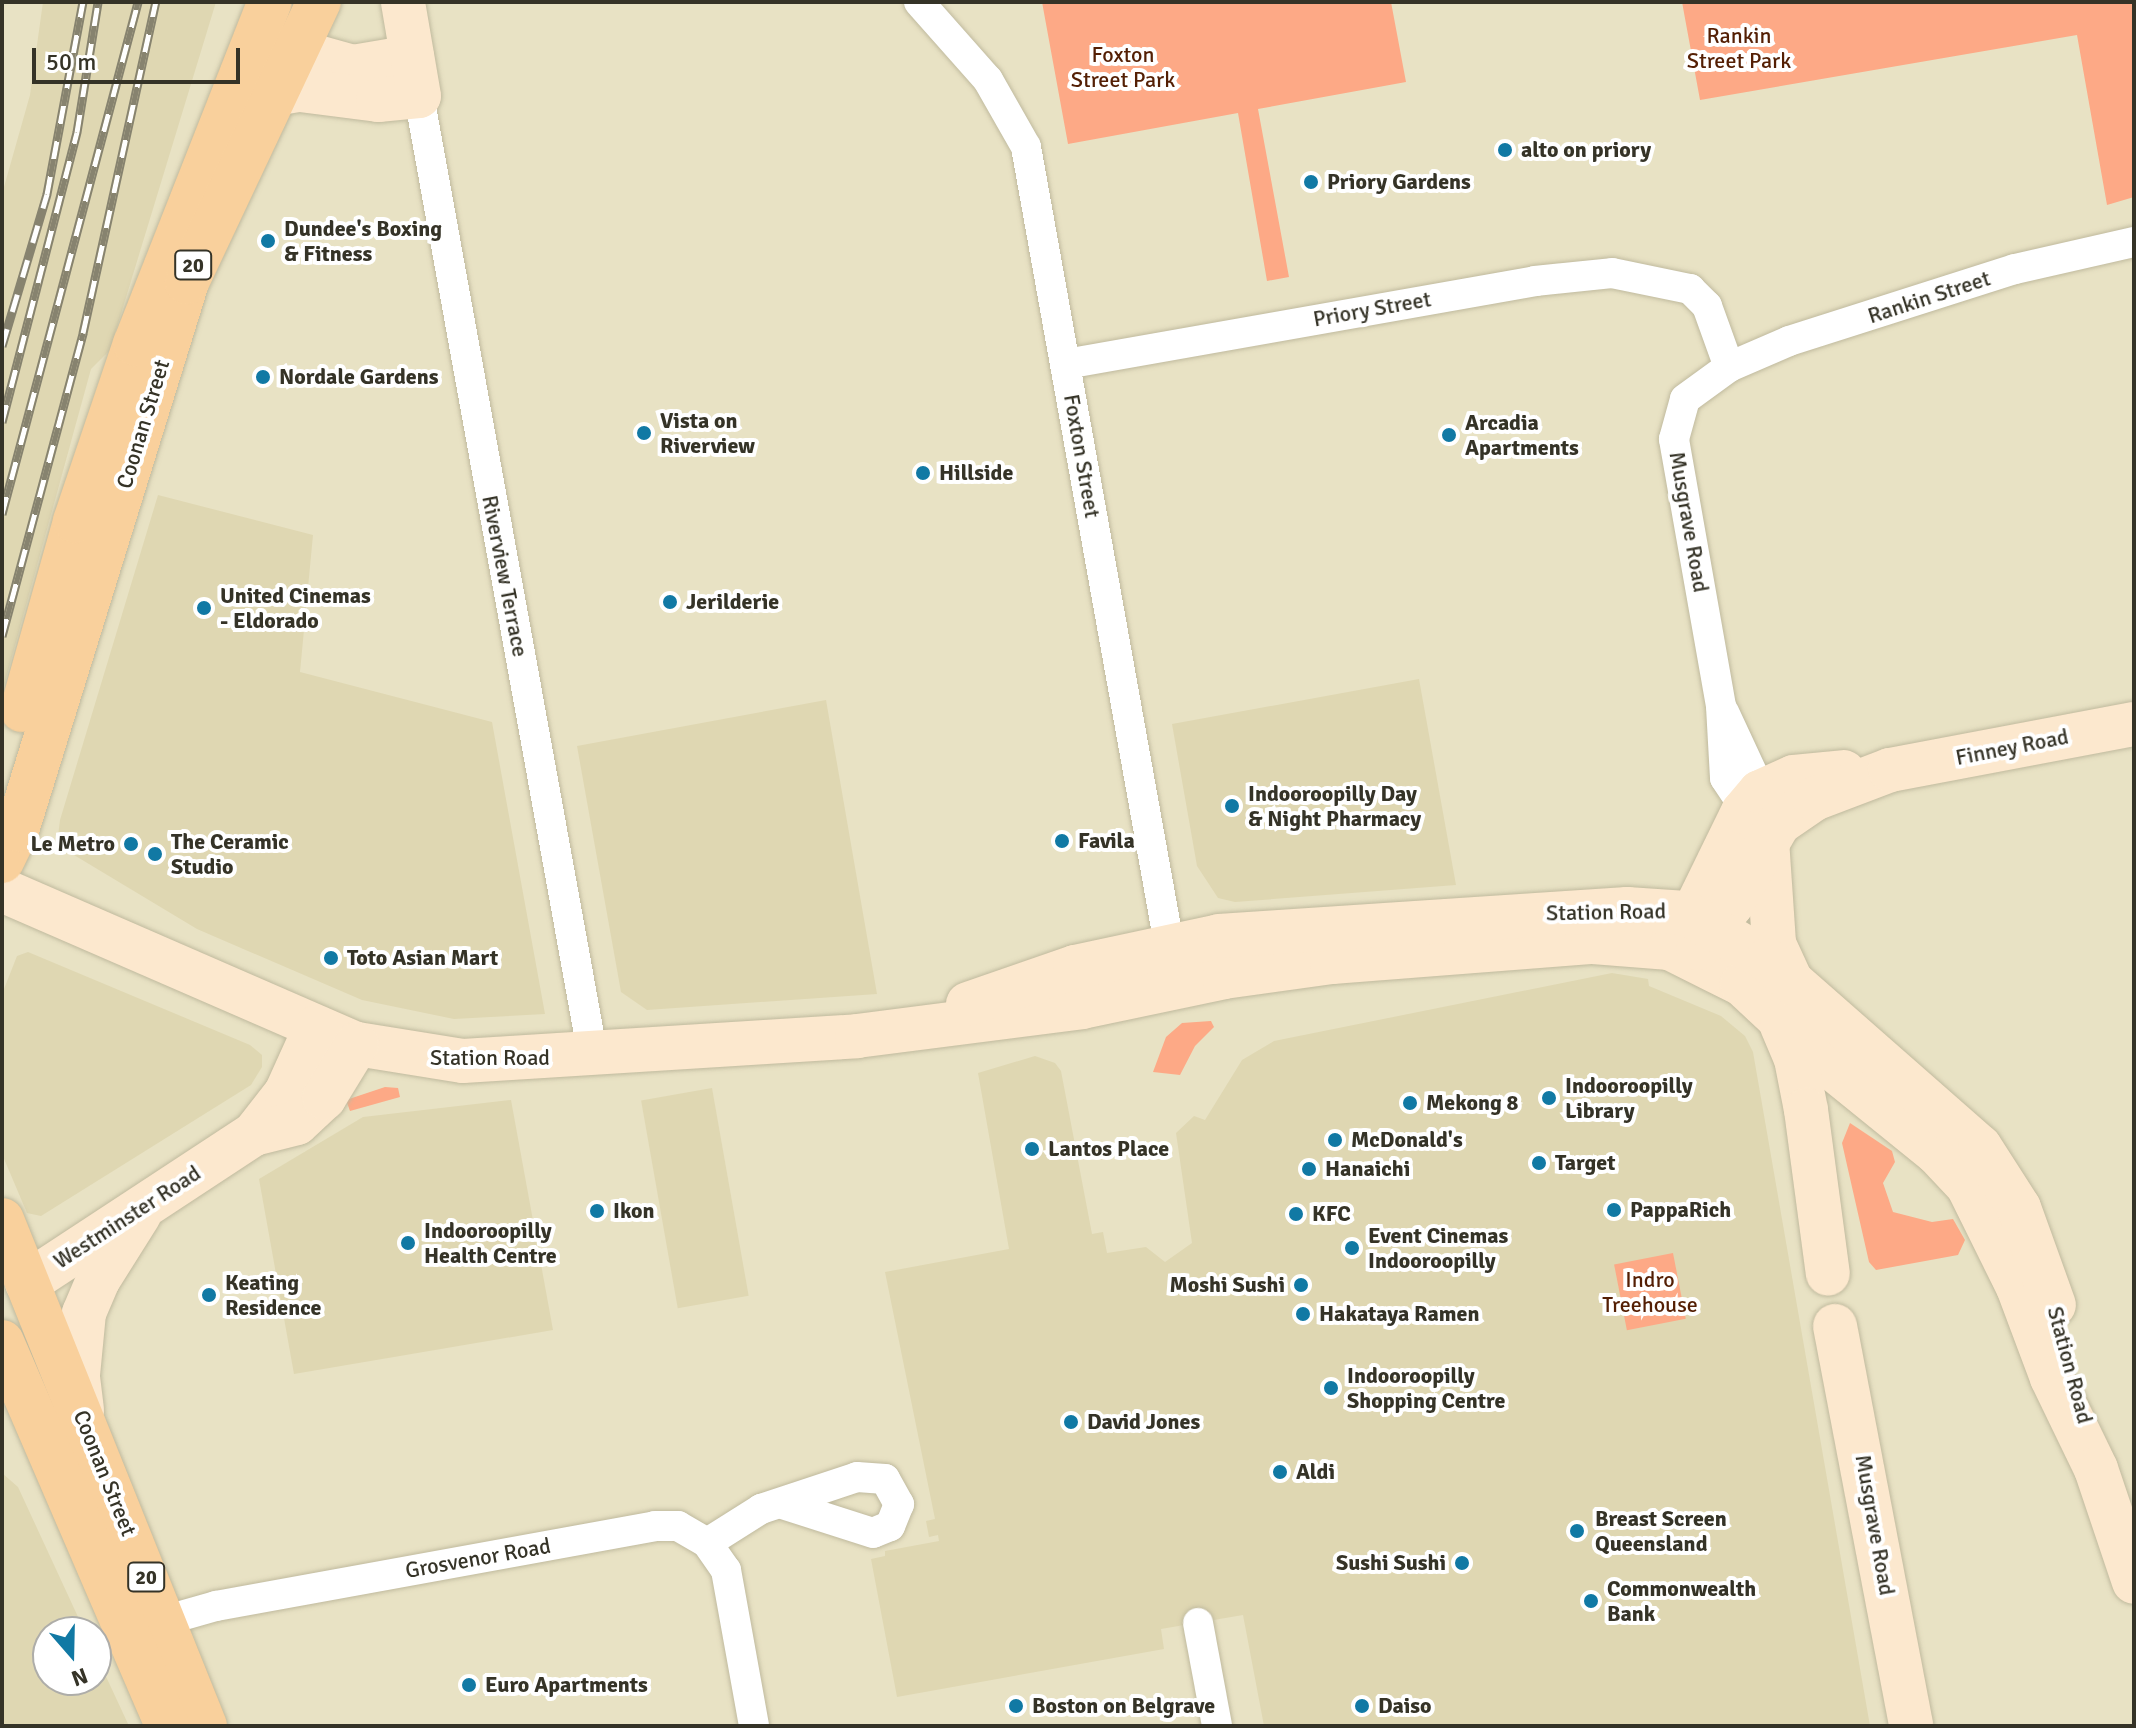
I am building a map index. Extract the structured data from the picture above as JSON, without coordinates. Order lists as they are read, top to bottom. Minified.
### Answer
{"streets":{"main road":["20","Coonan Street"],"street":["Rankin Street","Priory Street","Foxton Street","Musgrave Road","Riverview Terrace","Finney Road","Station Road","Westminster Road","Grosvenor Road"]},"crossings":[["Rankin Street","Priory Street"],["Rankin Street","Musgrave Road"],["Priory Street","Foxton Street"],["Priory Street","Musgrave Road"],["Coonan Street","Westminster Road"],["Coonan Street","Grosvenor Road"],["Foxton Street","Station Road"],["Musgrave Road","Finney Road"],["Riverview Terrace","Station Road"],["Station Road","Westminster Road"]],"parks":["Rankin Street Park","Foxton Street Park","Indro Treehouse"],"places":["alto on priory","Priory Gardens","Dundee's Boxing & Fitness","Nordale Gardens","Vista on Riverview","Arcadia Apartments","Hillside","Jerilderie","United Cinemas - Eldorado","Indooroopilly Day & Night Pharmacy","Favila","Le Metro","The Ceramic Studio","Toto Asian Mart","Indooroopilly Library","Mekong 8","McDonald's","Lantos Place","Target","Hanaichi","PappaRich","Ikon","KFC","Indooroopilly Health Centre","Event Cinemas Indooroopilly","Moshi Sushi","Keating Residence","Hakataya Ramen","Indooroopilly Shopping Centre","David Jones","Aldi","Breast Screen Queensland","Sushi Sushi","Commonwealth Bank","Euro Apartments","Boston on Belgrave","Daiso"],"scale_bar":"50 m","north":"bottom"}
